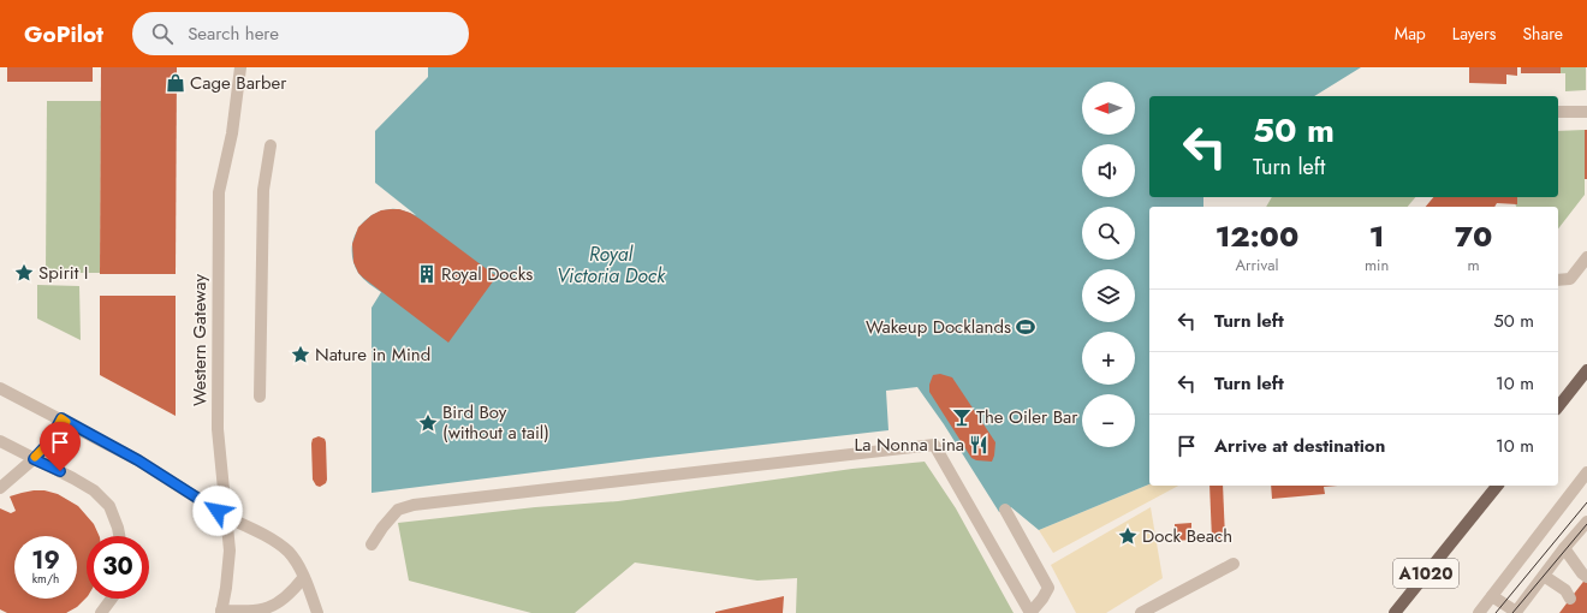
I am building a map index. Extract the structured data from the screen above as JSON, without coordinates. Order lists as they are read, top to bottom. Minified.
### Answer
{"streets":{"main road":["A1020"],"street":["Western Gateway"]},"water":["Royal Victoria Dock"],"places":{"shop":["Cage Barber"],"place":["Spirit I","Nature in Mind","Bird Boy (without a tail)","Dock Beach"],"building":["Royal Docks"],"sports":["Wakeup Docklands"],"bar":["The Oiler Bar"],"restaurant":["La Nonna Lina"]},"north":"left","page":{"header":"GoPilot","search":"Search here","nav":["Map","Layers","Share"],"map_buttons":["+","−"],"turn":["50 m","Turn left"],"eta":["12:00","Arrival","1","min","70","m"],"list":[{"name":"Turn left","value":"50 m"},{"name":"Turn left","value":"10 m"},{"name":"Arrive at destination","value":"10 m"}],"speed":"19 km/h","limit":"30"}}
